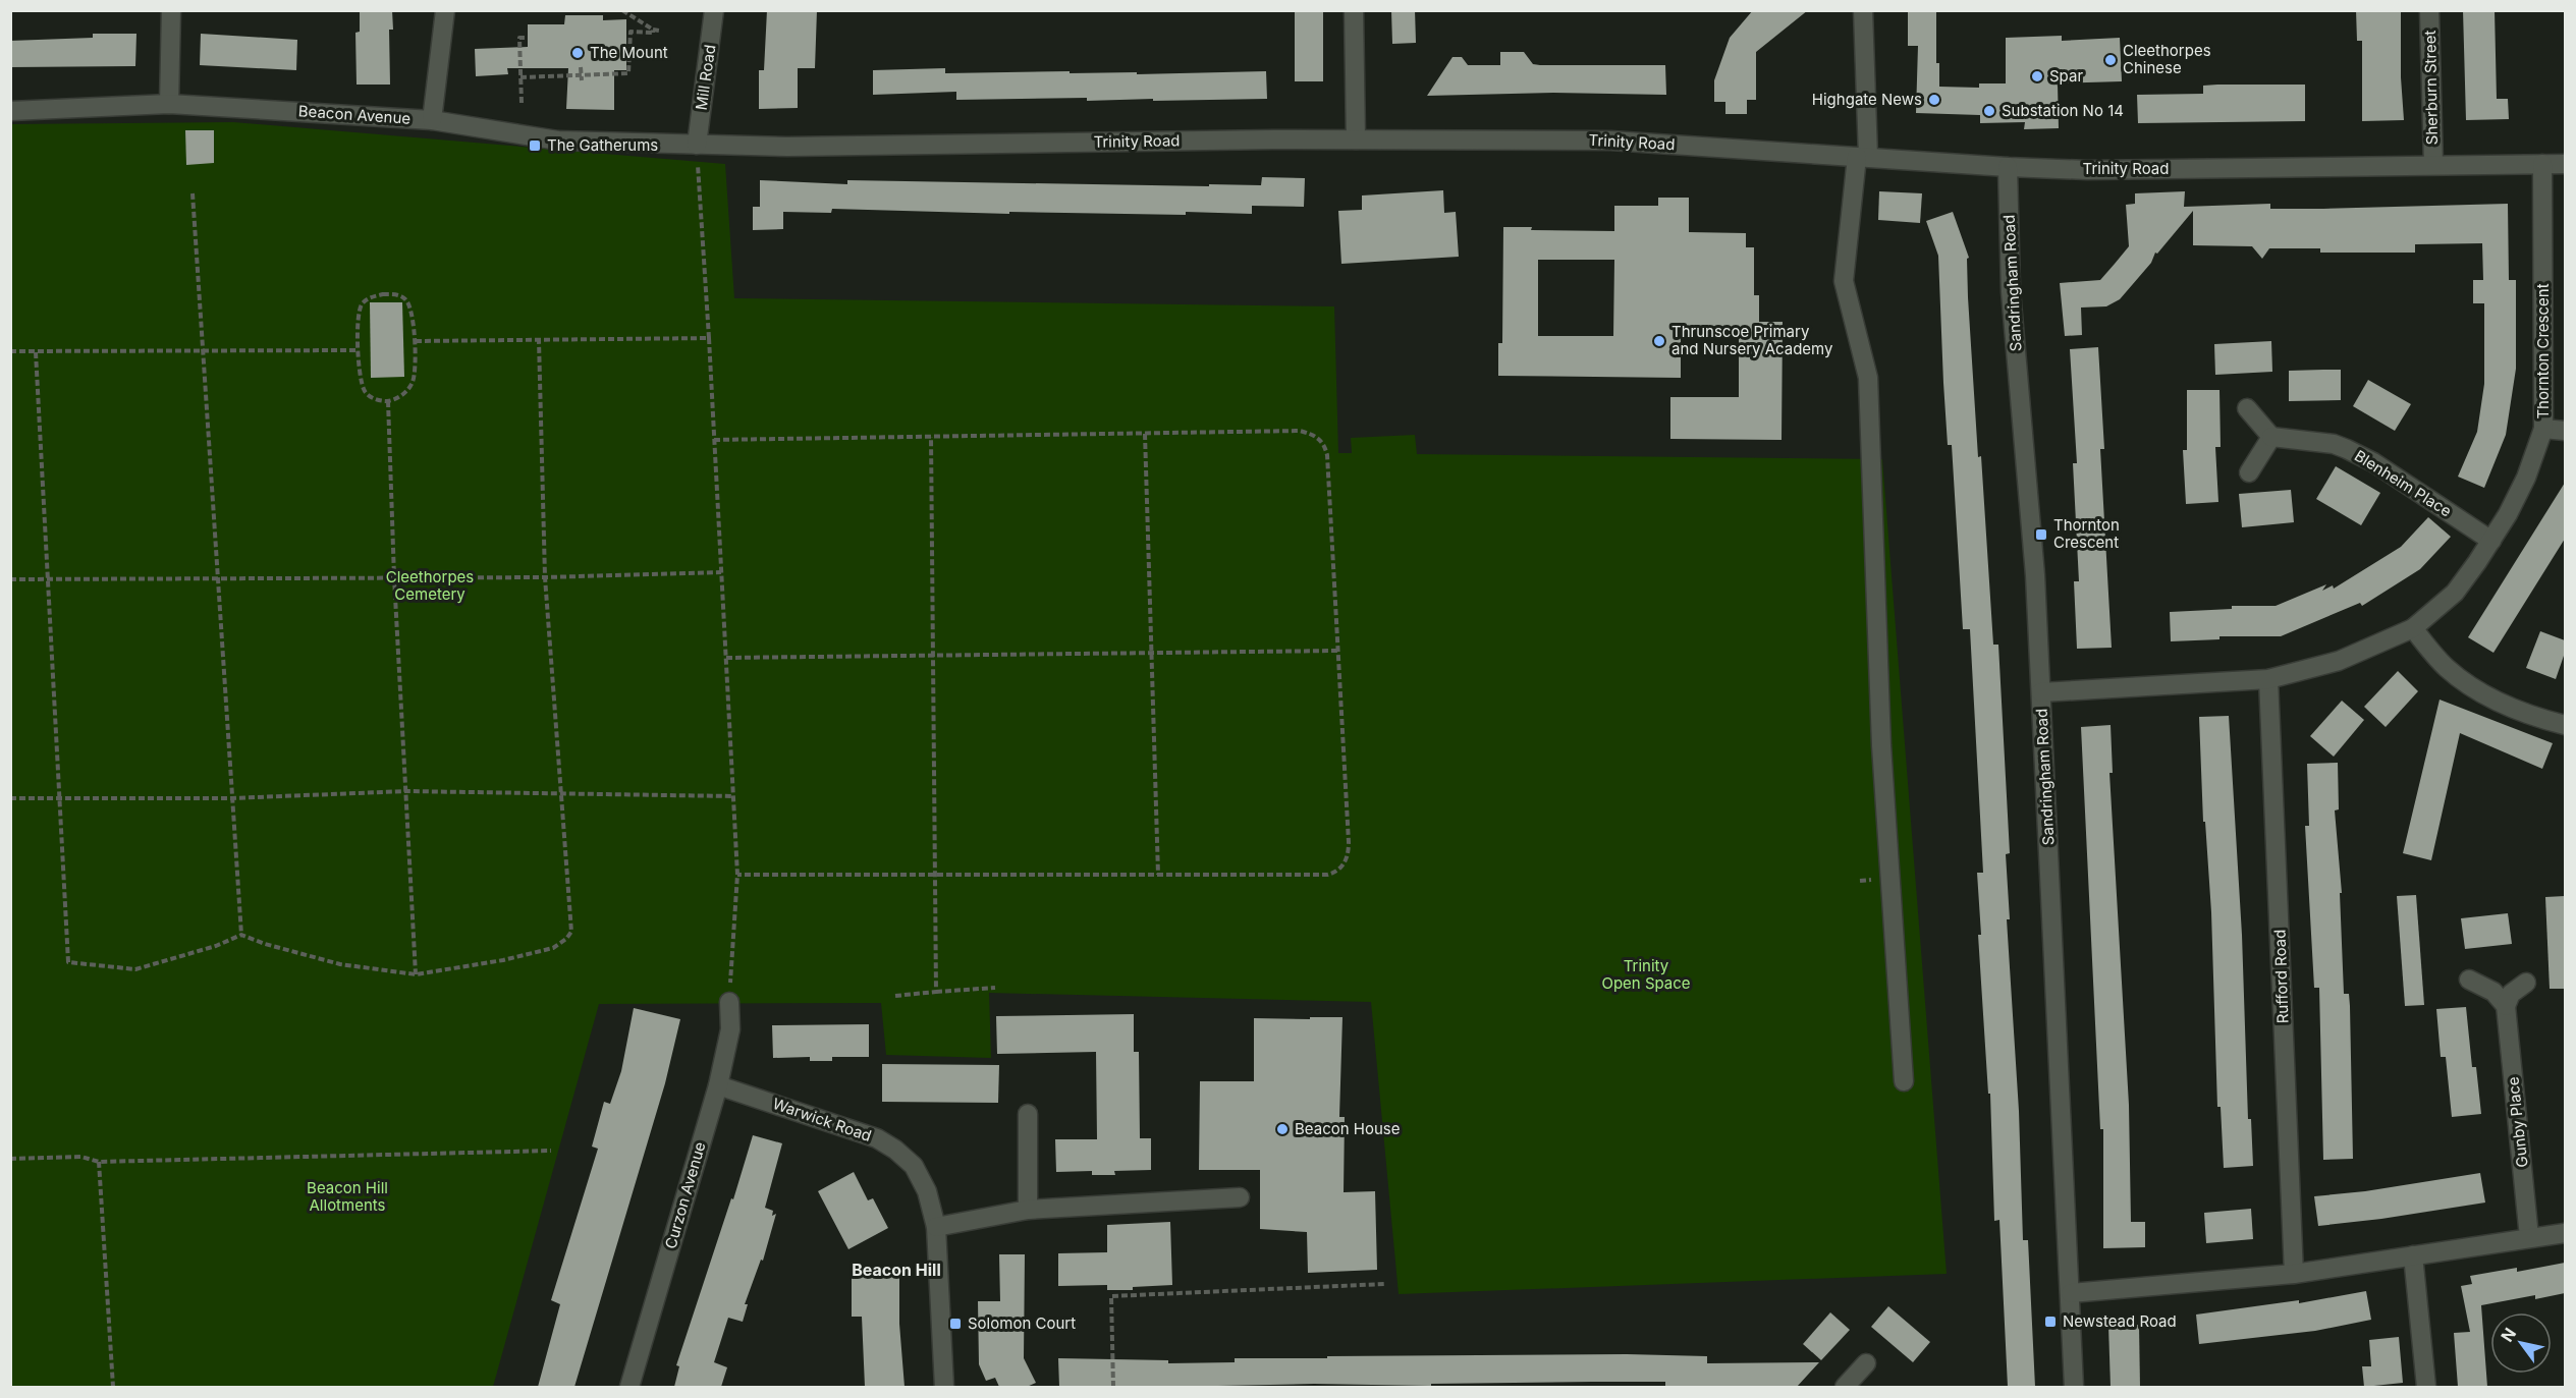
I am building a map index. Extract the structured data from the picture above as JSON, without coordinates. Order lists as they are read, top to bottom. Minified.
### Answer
{"streets":{"street":["Mill Road","Sherburn Street","Beacon Avenue","Trinity Road","Sandringham Road","Thornton Crescent","Blenheim Place","Rufford Road","Warwick Road","Gunby Place","Curzon Avenue"]},"crossings":[["Mill Road","Beacon Avenue"],["Mill Road","Trinity Road"],["Sherburn Street","Trinity Road"],["Beacon Avenue","Trinity Road"],["Trinity Road","Sandringham Road"],["Trinity Road","Thornton Crescent"],["Sandringham Road","Thornton Crescent"],["Thornton Crescent","Blenheim Place"],["Thornton Crescent","Rufford Road"],["Warwick Road","Curzon Avenue"]],"districts":["Beacon Hill"],"parks":["Cleethorpes Cemetery","Trinity Open Space","Beacon Hill Allotments"],"places":{"other":["The Mount","Cleethorpes Chinese","Spar","Highgate News","Substation No 14","Thrunscoe Primary and Nursery Academy","Beacon House"],"transit":["The Gatherums","Thornton Crescent","Newstead Road","Solomon Court"]},"north":"top left"}
